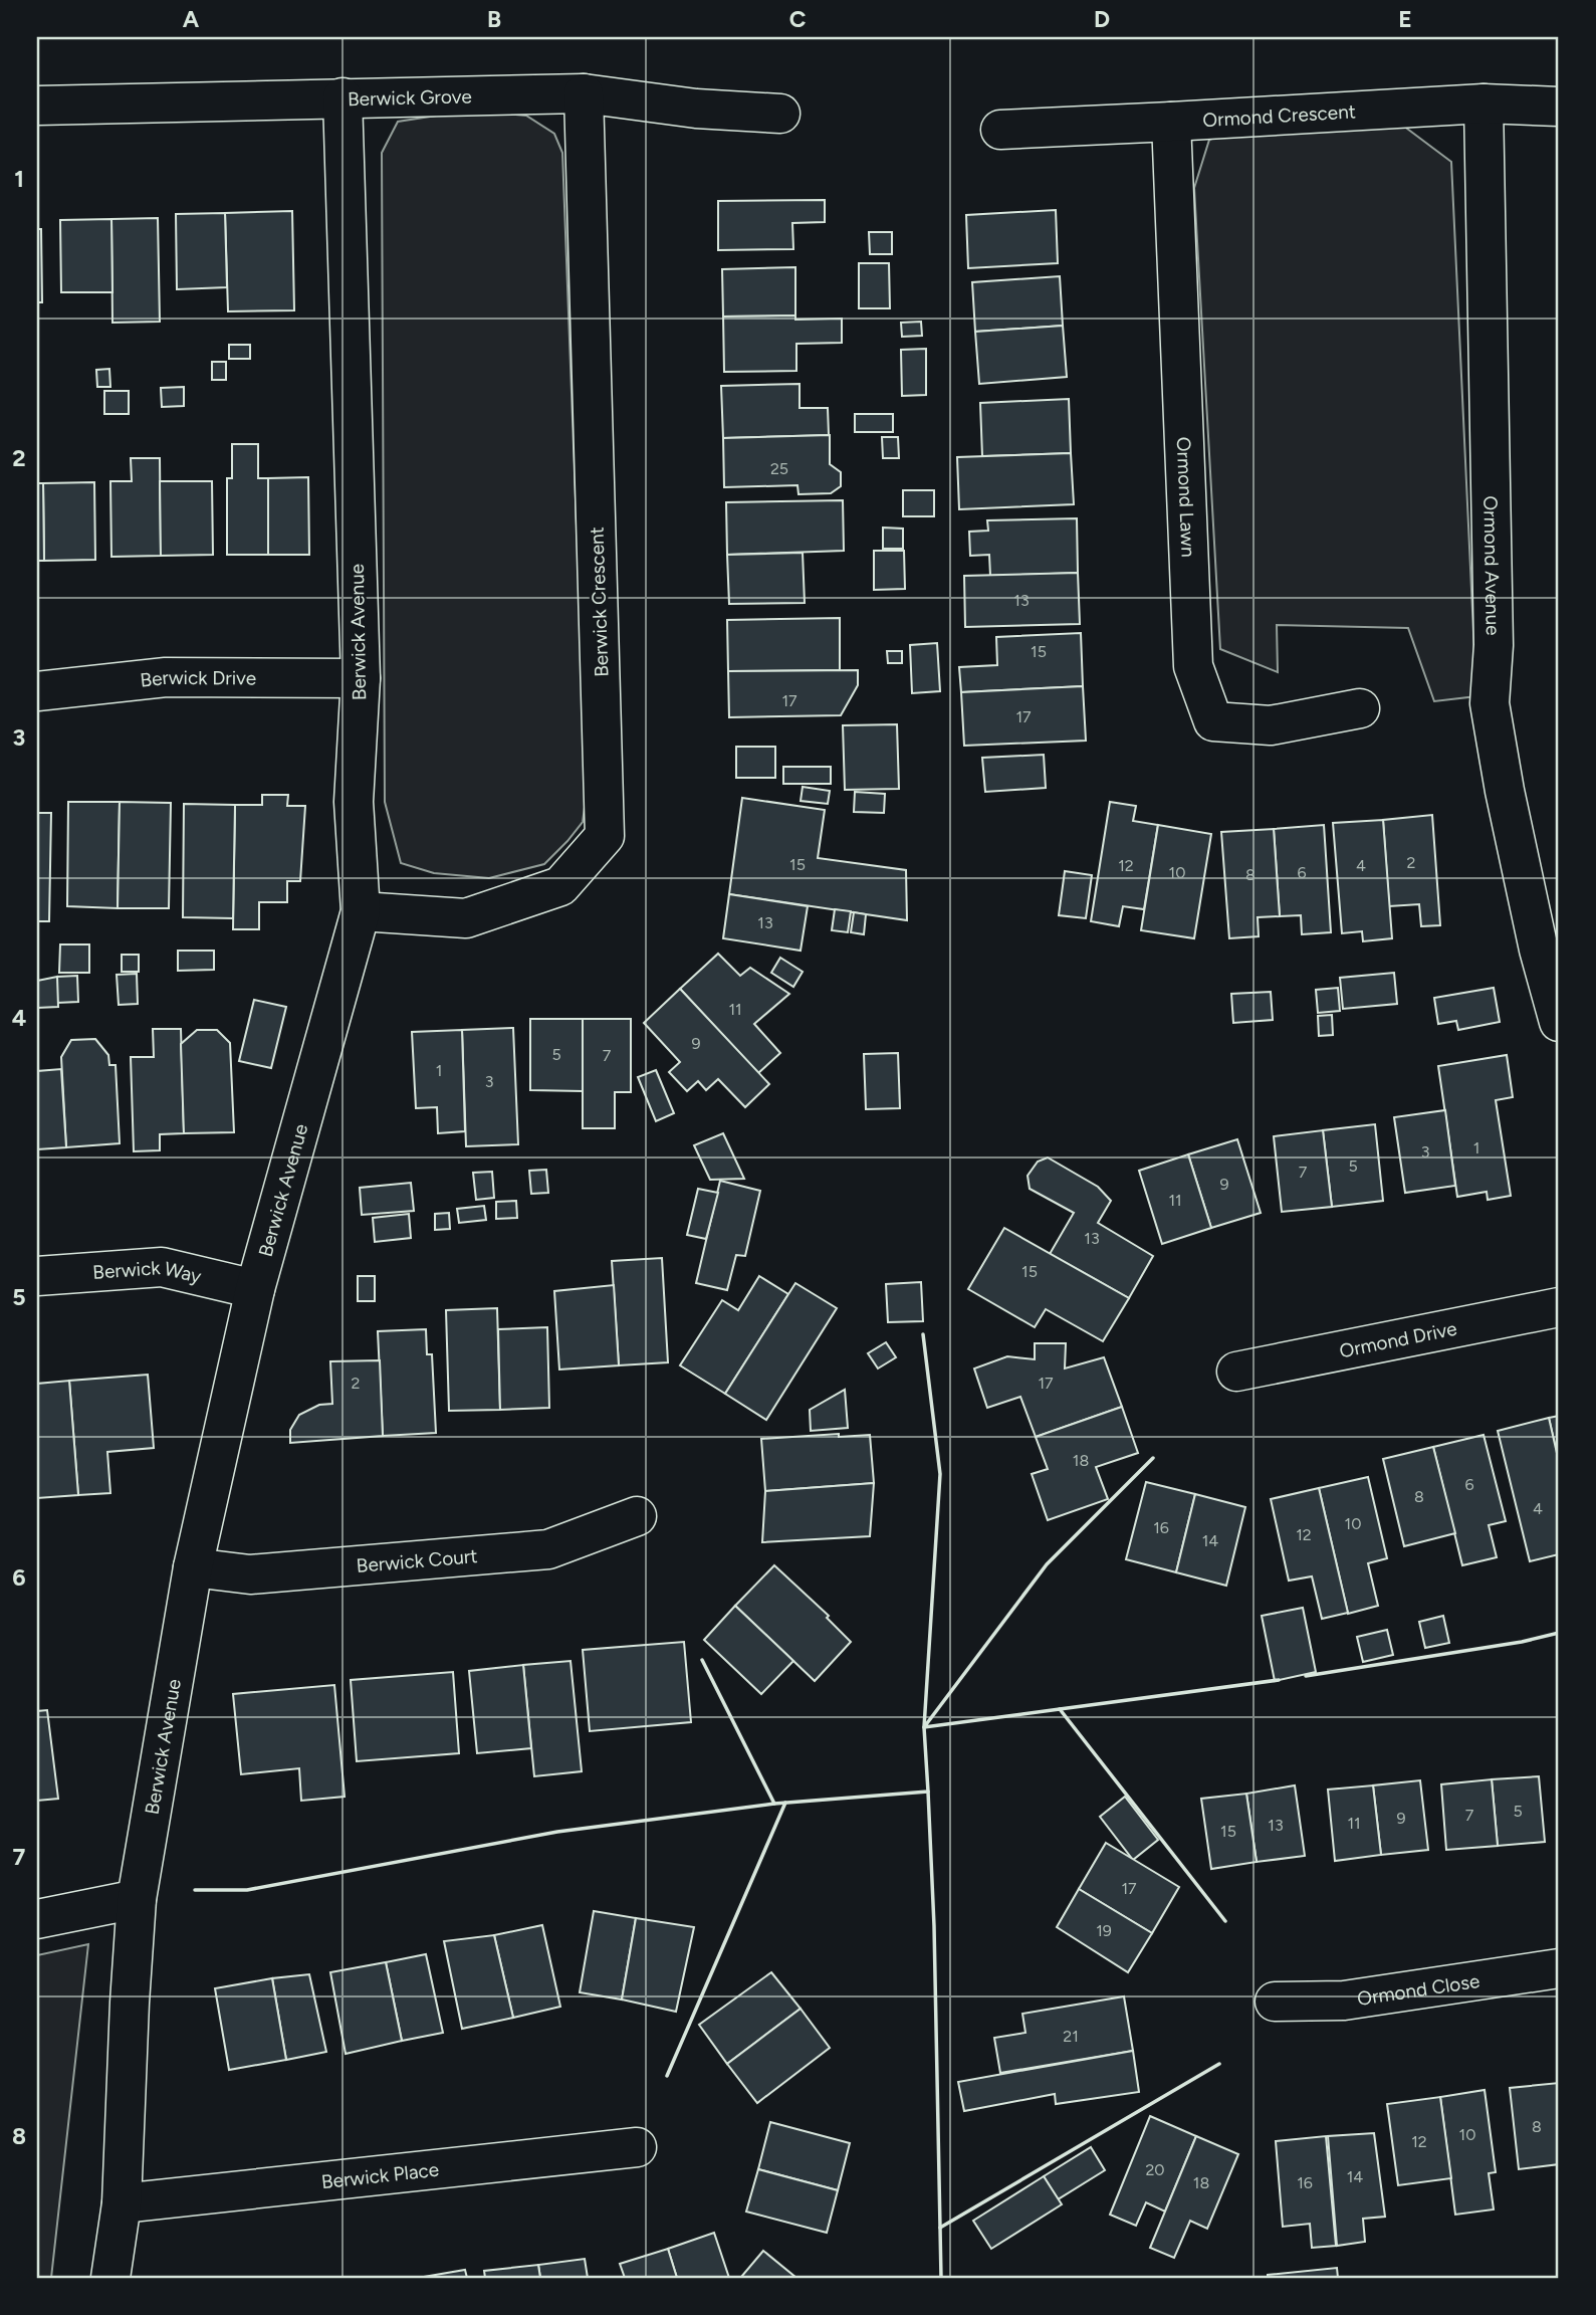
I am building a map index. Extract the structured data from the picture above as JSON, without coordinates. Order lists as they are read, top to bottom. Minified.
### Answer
{"streets":{"street":["Berwick Grove","Ormond Crescent","Ormond Lawn","Ormond Avenue","Berwick Crescent","Berwick Avenue","Berwick Drive","Berwick Way","Ormond Drive","Berwick Court","Ormond Close","Berwick Place"]},"crossings":[["Berwick Grove","Berwick Crescent"],["Berwick Grove","Berwick Avenue"],["Ormond Crescent","Ormond Lawn"],["Ormond Crescent","Ormond Avenue"],["Berwick Crescent","Berwick Avenue"],["Berwick Avenue","Berwick Drive"],["Berwick Avenue","Berwick Way"],["Berwick Avenue","Berwick Court"],["Berwick Avenue","Berwick Place"]],"house_numbers":["25","13","15","17","17","2","15","12","4","10","6","8","13","11","9","5","7","1","3","1","3","5","7","9","11","13","15","2","17","18","6","8","4","10","16","12","14","5","7","9","11","13","15","17","19","21","8","10","12","20","14","18","16"],"grid":{"columns":["A","B","C","D","E"],"rows":["1","2","3","4","5","6","7","8"]}}
